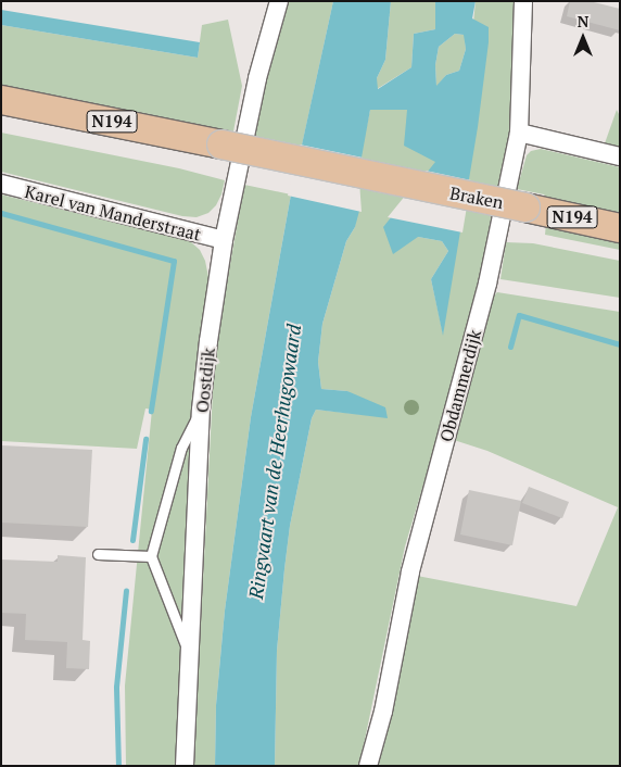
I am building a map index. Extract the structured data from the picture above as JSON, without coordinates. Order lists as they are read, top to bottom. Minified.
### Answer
{"streets":{"main road":["N194","Braken"],"street":["Karel van Manderstraat","Oostdijk","Obdammerdijk"]},"crossings":[["Karel van Manderstraat","Oostdijk"]],"water":["Ringvaart van de Heerhugowaard"],"north":"top"}
